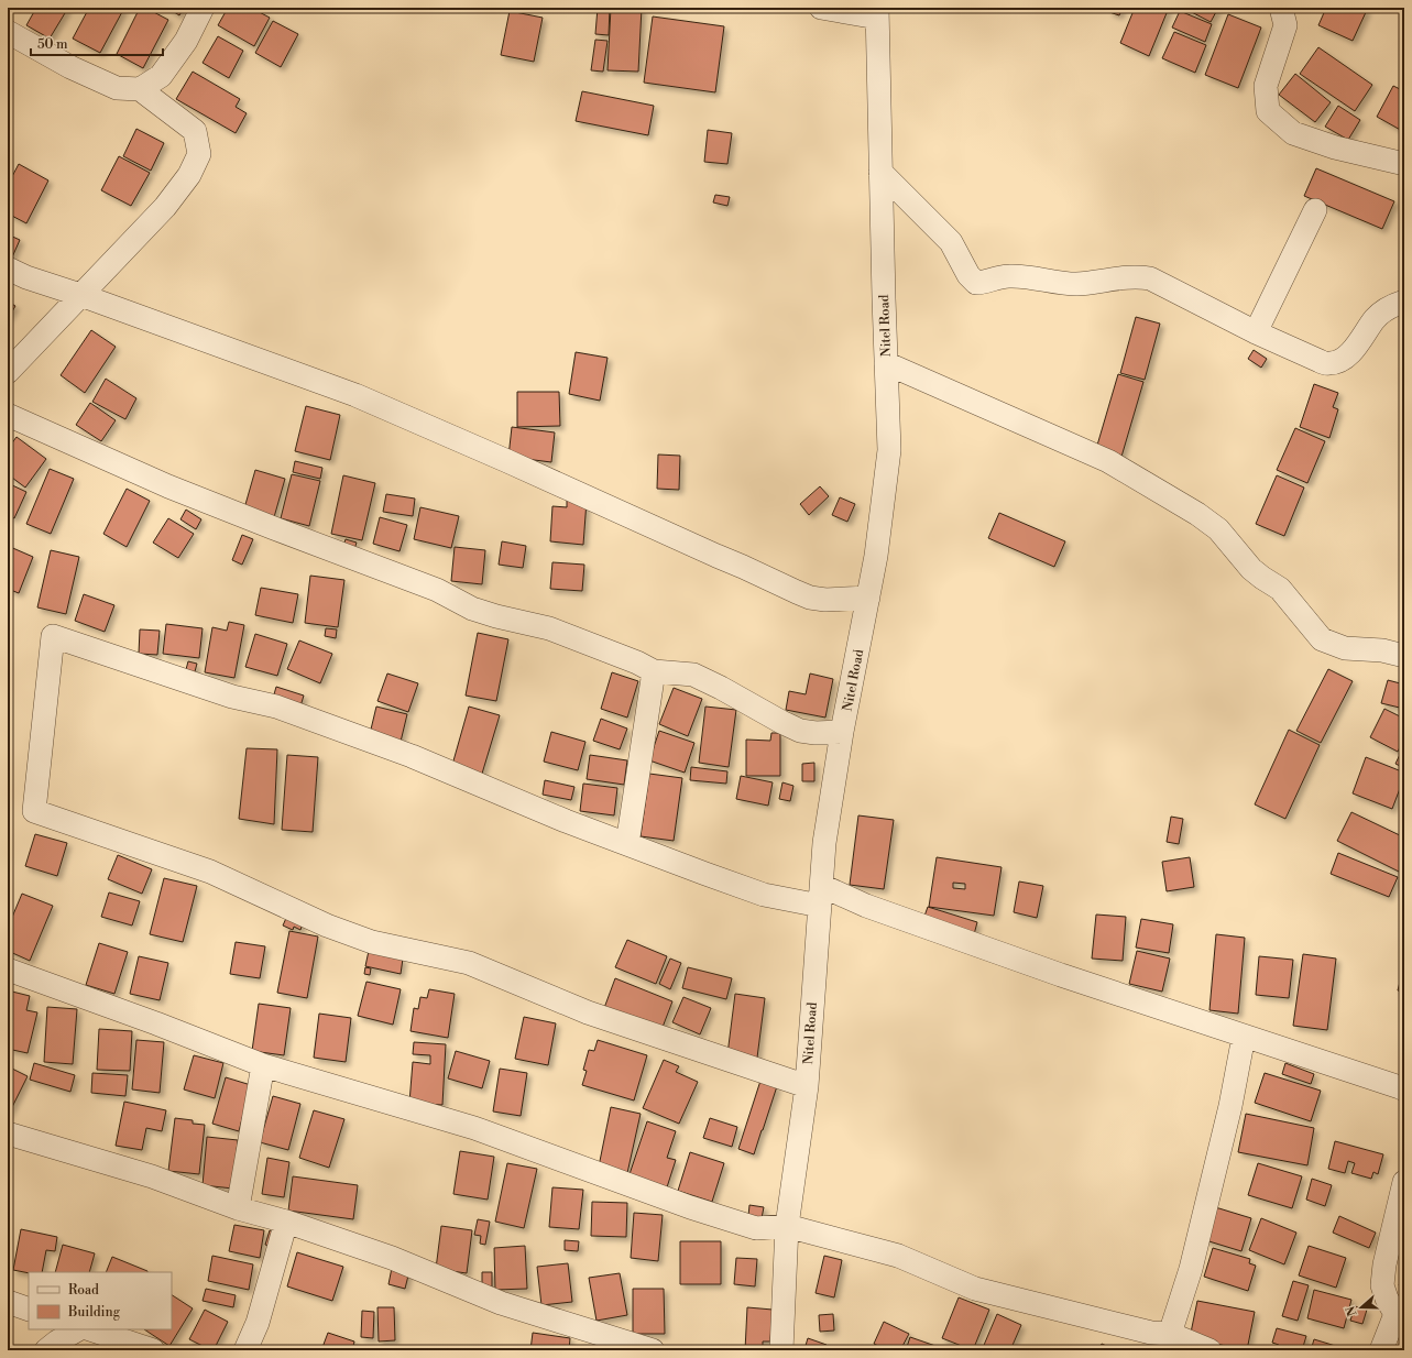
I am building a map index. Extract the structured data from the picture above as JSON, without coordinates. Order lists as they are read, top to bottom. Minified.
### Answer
{"streets":{"street":["Nitel Road"]},"legend":["Road","Building"],"scale_bar":"50 m","north":"left"}
